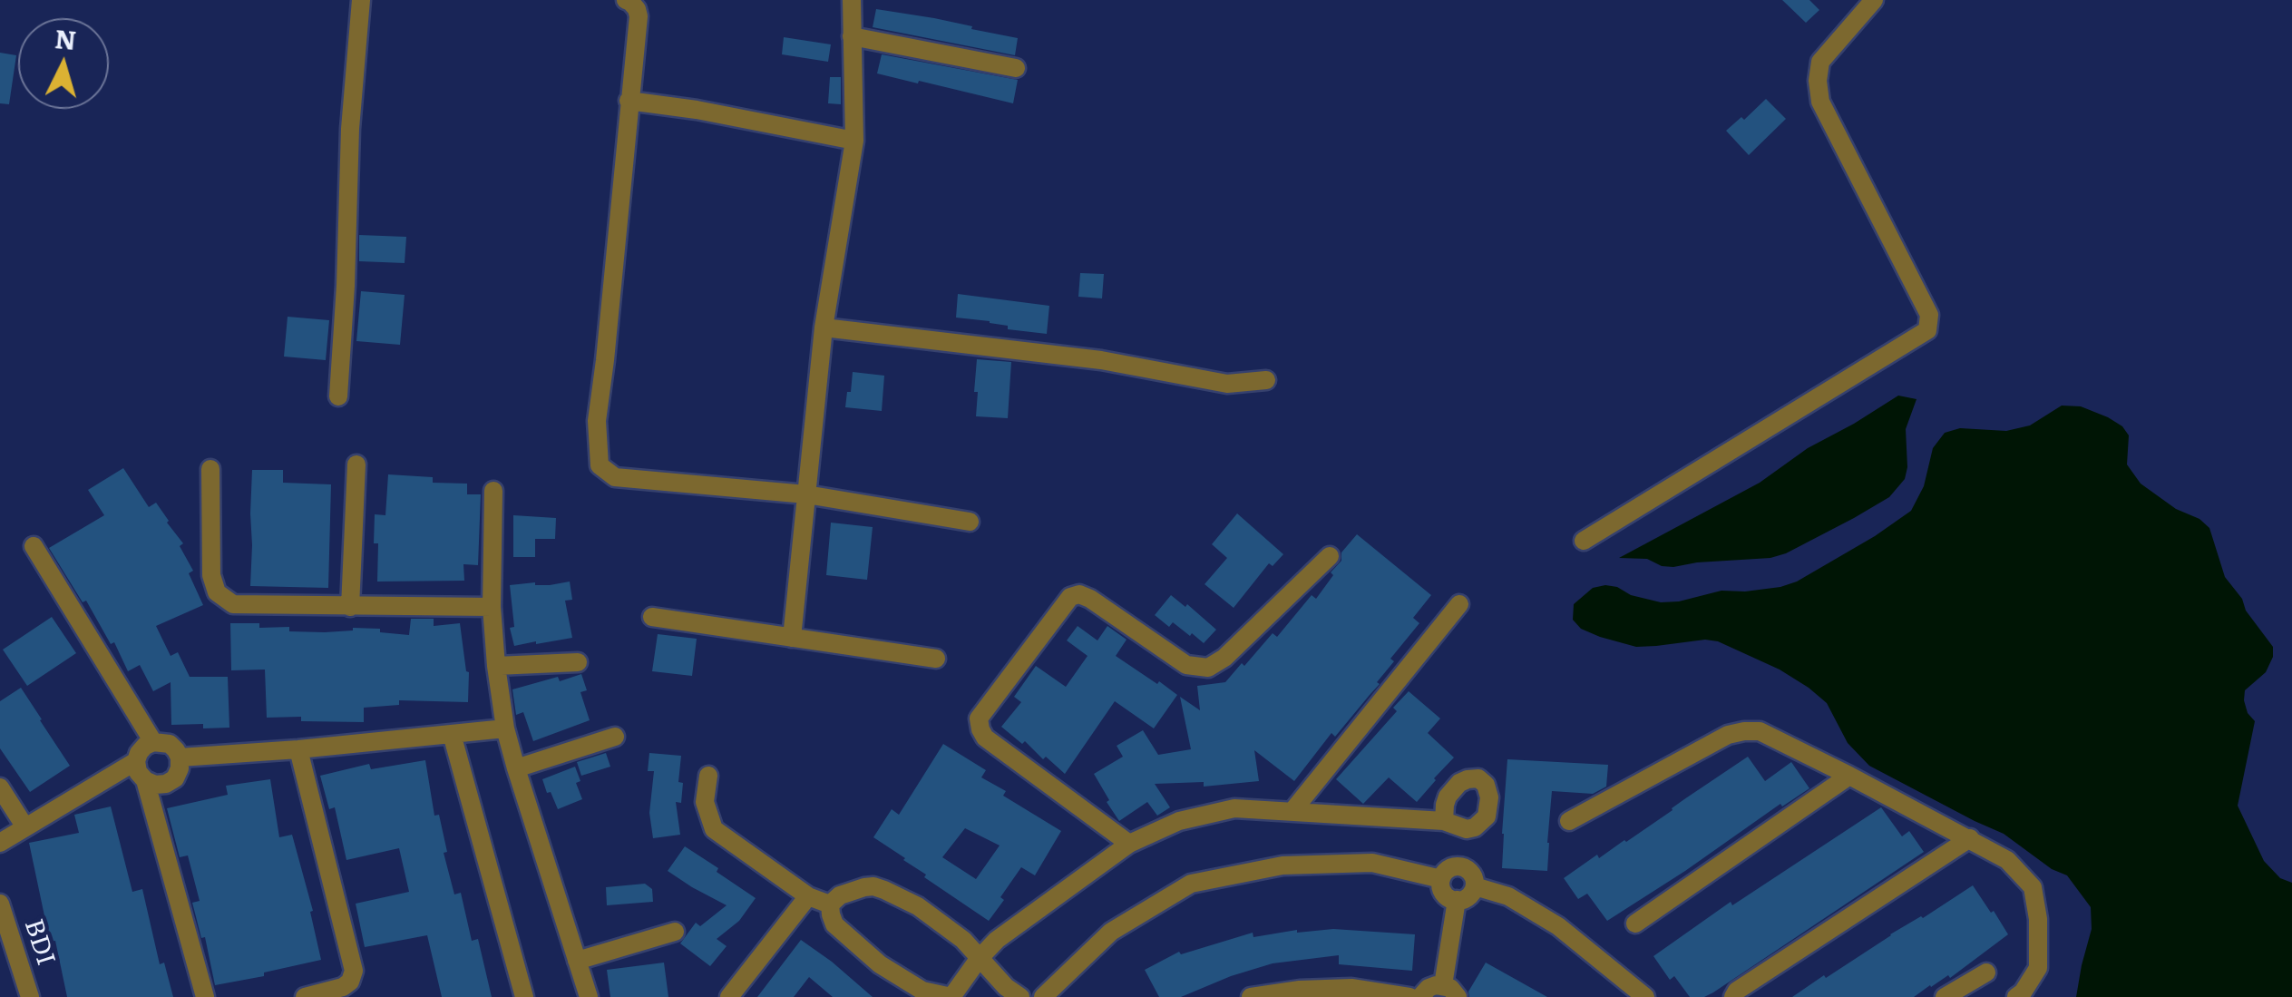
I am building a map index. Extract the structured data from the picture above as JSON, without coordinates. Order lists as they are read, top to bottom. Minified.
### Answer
{"streets":{"street":["BDI"]},"north":"top"}
